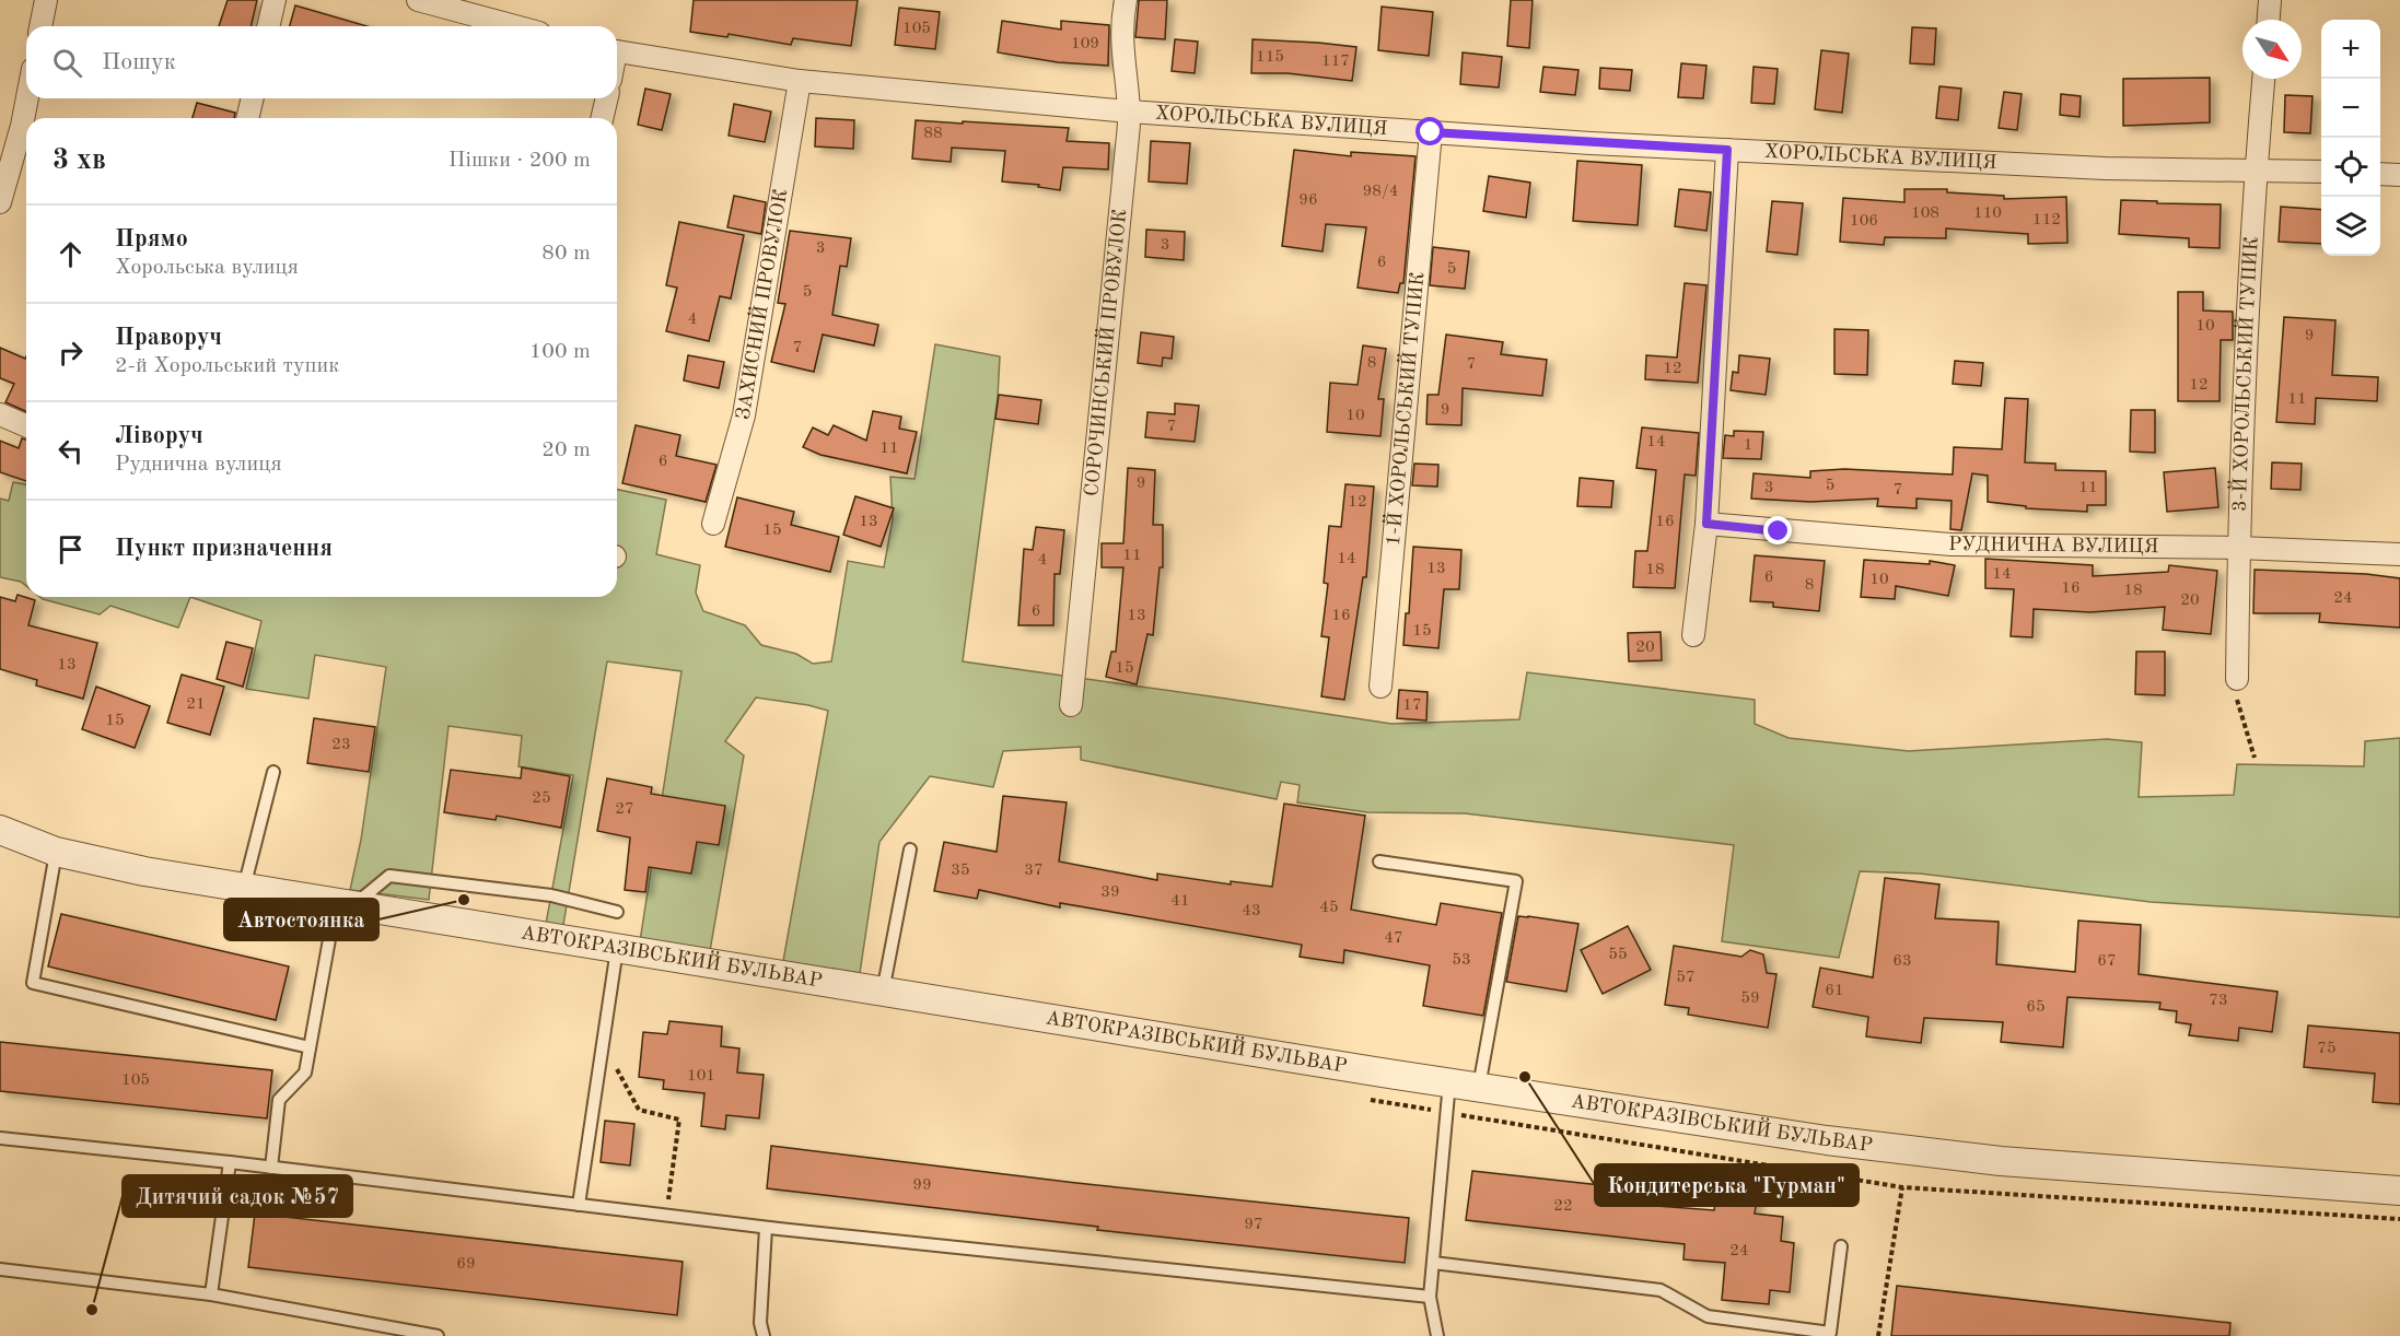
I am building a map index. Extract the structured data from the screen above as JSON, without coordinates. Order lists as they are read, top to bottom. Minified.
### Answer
{"streets":{"street":["ХОРОЛЬСЬКА ВУЛИЦЯ","ЗАХИСНИЙ ПРОВУЛОК","СОРОЧИНСЬКИЙ ПРОВУЛОК","3-Й ХОРОЛЬСЬКИЙ ТУПИК","1-Й ХОРОЛЬСЬКИЙ ТУПИК","РУДНИЧНА ВУЛИЦЯ","АВТОКРАЗІВСЬКИЙ БУЛЬВАР"]},"crossings":[["ХОРОЛЬСЬКА ВУЛИЦЯ","ЗАХИСНИЙ ПРОВУЛОК"],["ХОРОЛЬСЬКА ВУЛИЦЯ","СОРОЧИНСЬКИЙ ПРОВУЛОК"],["ХОРОЛЬСЬКА ВУЛИЦЯ","3-Й ХОРОЛЬСЬКИЙ ТУПИК"],["ХОРОЛЬСЬКА ВУЛИЦЯ","1-Й ХОРОЛЬСЬКИЙ ТУПИК"],["3-Й ХОРОЛЬСЬКИЙ ТУПИК","РУДНИЧНА ВУЛИЦЯ"]],"places":["Автостоянка","Кондитерська \"Гурман\"","Дитячий садок №57"],"house_numbers":["105","109","115","117","88","98/4","96","108","110","112","106","3","3","6","5","5","4","10","9","7","8","7","12","12","11","9","10","7","14","1","11","6","9","5","3","11","7","12","13","16","15","11","14","4","13","18","14","6","10","8","16","18","24","20","6","13","16","15","20","13","15","21","17","15","23","25","27","35","37","39","41","45","43","47","55","53","63","67","57","61","59","73","65","75","101","105","99","22","97","24","69"],"north":"bottom right","page":{"map_buttons":["+","−"],"search":"Пошук","heading":["3 хв","Пішки · 200 m"],"list":[["Прямо","Хорольська вулиця","80 m"],["Праворуч","2-й Хорольський тупик","100 m"],["Ліворуч","Руднична вулиця","20 m"],"Пункт призначення"]}}
